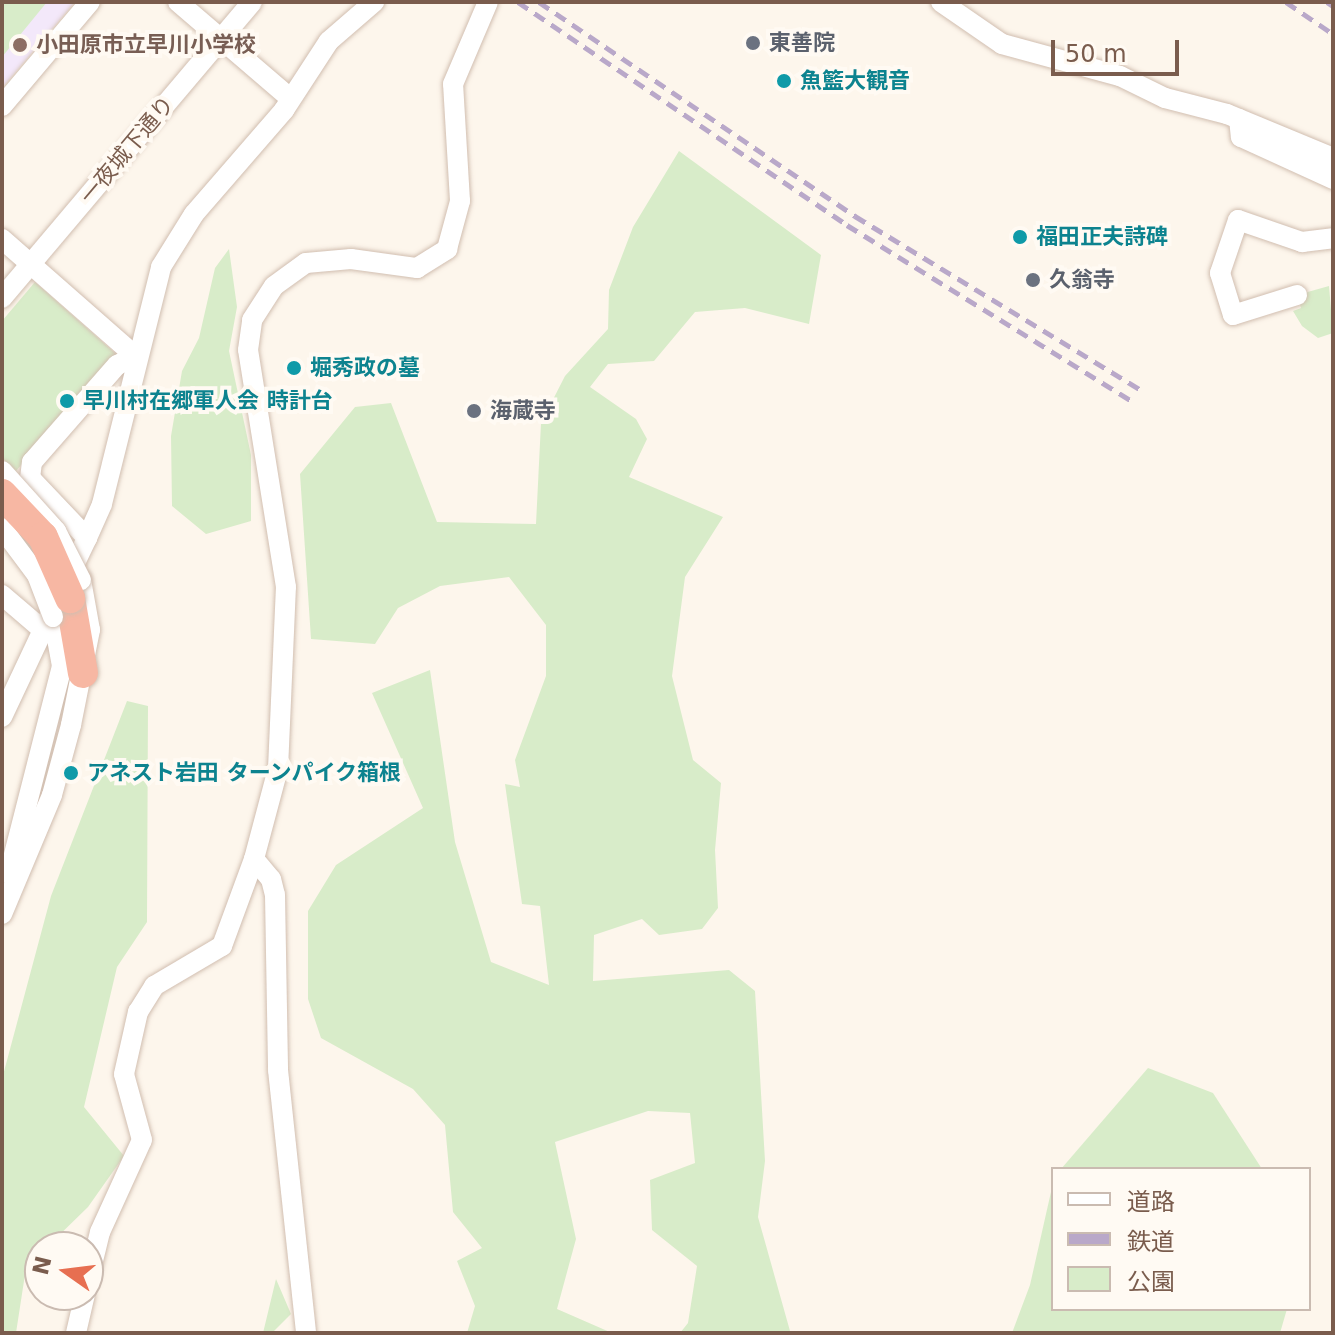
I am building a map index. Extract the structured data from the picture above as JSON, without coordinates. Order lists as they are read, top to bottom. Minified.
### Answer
{"streets":{"street":["一夜城下通り"]},"places":["東善院","小田原市立早川小学校","魚籃大観音","福田正夫詩碑","久翁寺","堀秀政の墓","早川村在郷軍人会 時計台","海蔵寺","アネスト岩田 ターンパイク箱根"],"legend":["道路","鉄道","公園"],"scale_bar":"50 m","north":"left"}
